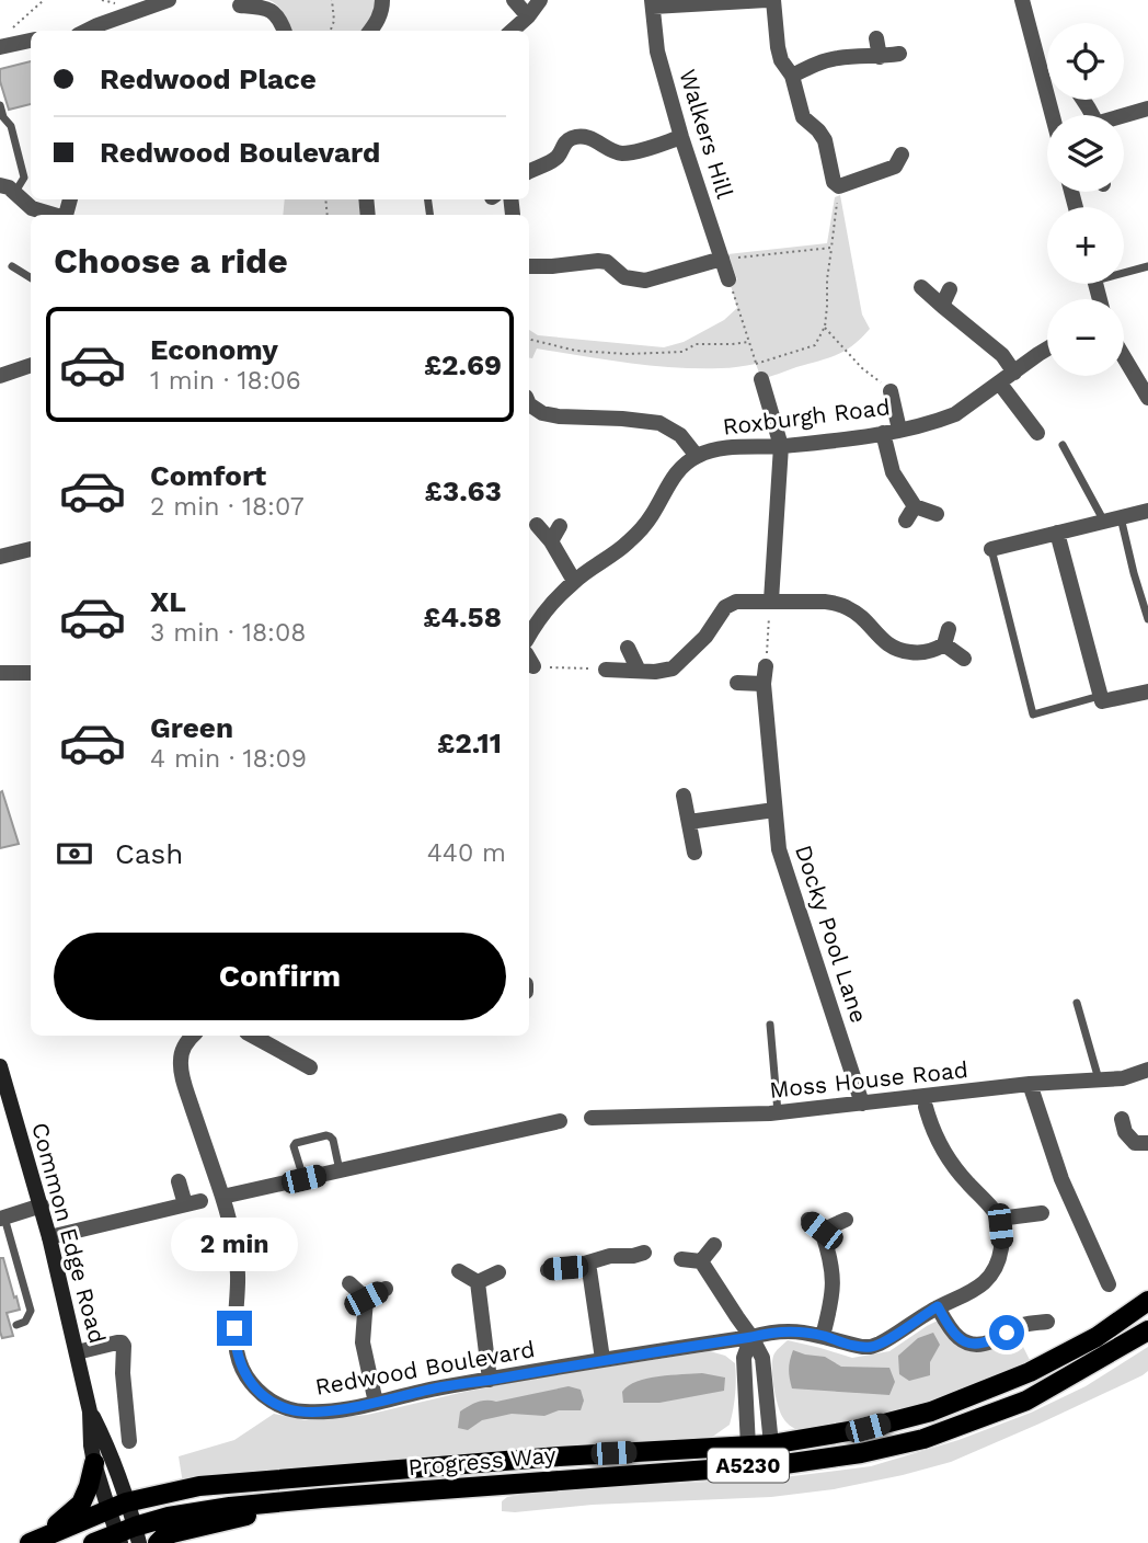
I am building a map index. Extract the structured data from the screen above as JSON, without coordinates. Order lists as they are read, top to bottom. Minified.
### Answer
{"streets":{"main road":["Common Edge Road","Progress Way","A5230"],"street":["Walkers Hill","Roxburgh Road","Docky Pool Lane","Moss House Road","Redwood Boulevard"]},"crossings":[["Docky Pool Lane","Moss House Road"],["Common Edge Road","Progress Way"],["Common Edge Road","A5230"],["Progress Way","A5230"]],"page":{"map_buttons":["+","−"],"banner":["Redwood Place","Redwood Boulevard"],"heading":"Choose a ride","list":[{"name":"Economy","note":"1 min · 18:06","value":"£2.69"},{"name":"Comfort","note":"2 min · 18:07","value":"£3.63"},{"name":"XL","note":"3 min · 18:08","value":"£4.58"},{"name":"Green","note":"4 min · 18:09","value":"£2.11"}],"pay":["Cash","440 m"],"buttons":"Confirm","bubble":"2 min"}}
